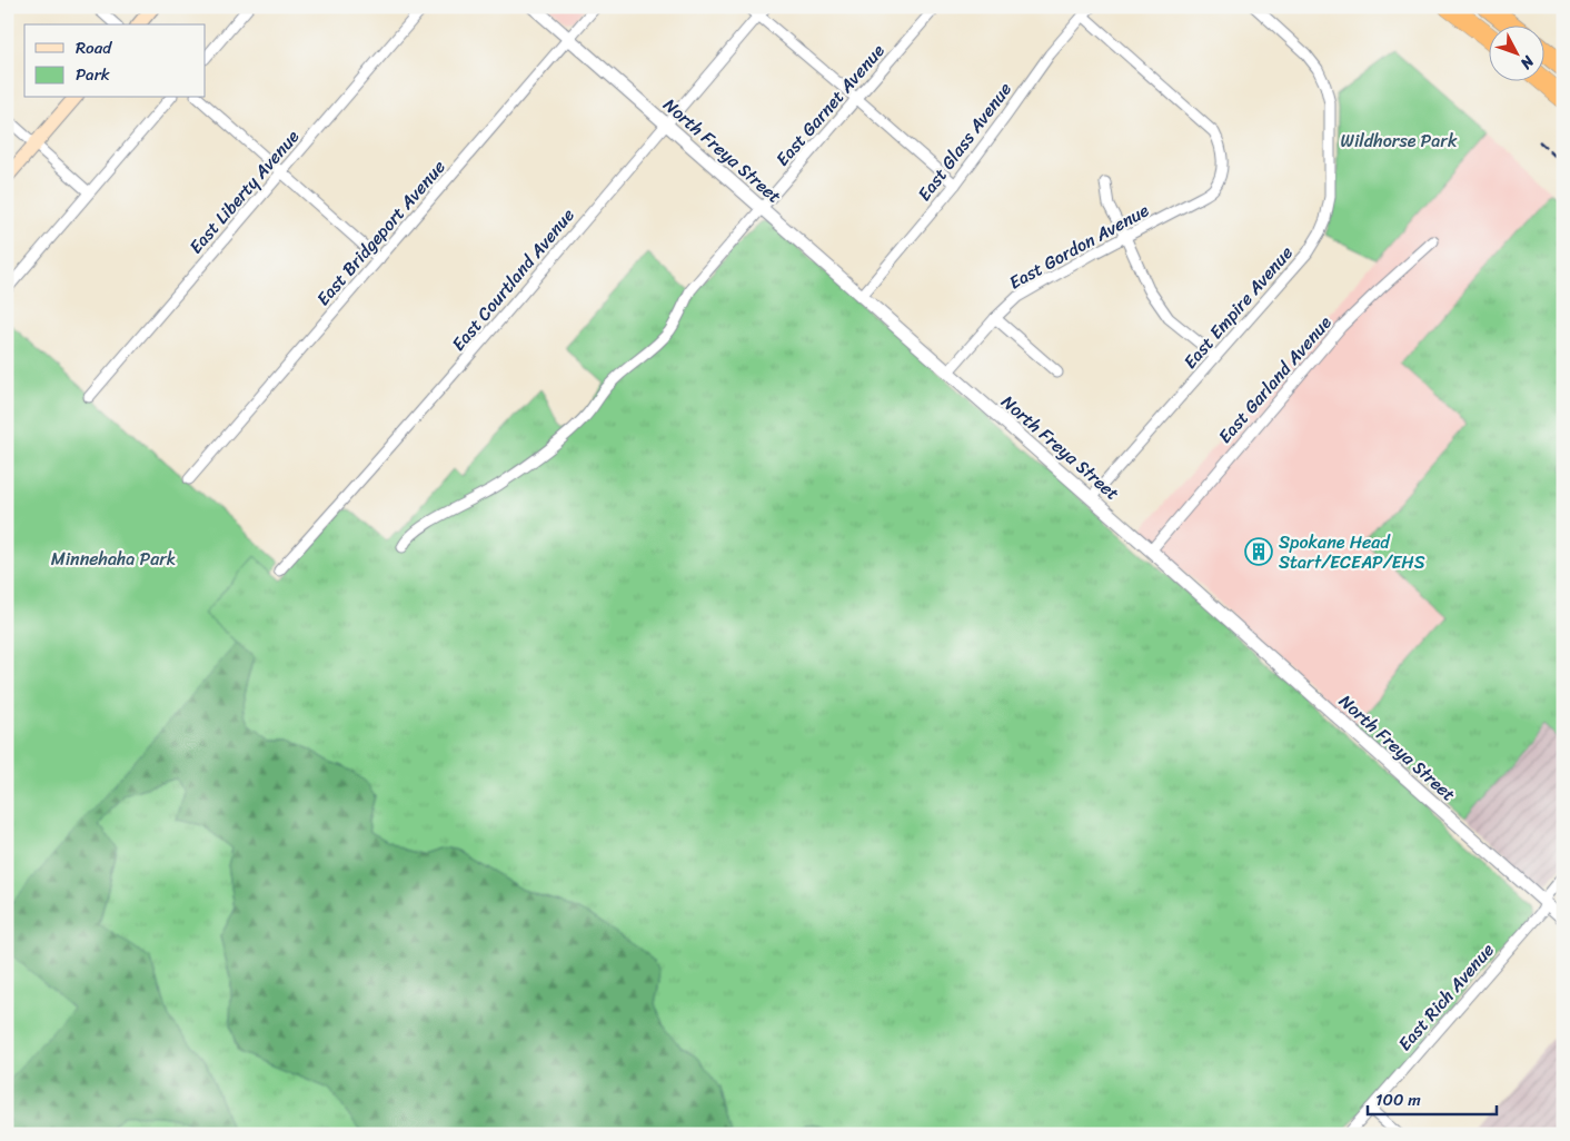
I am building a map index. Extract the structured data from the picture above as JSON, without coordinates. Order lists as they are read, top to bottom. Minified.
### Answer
{"streets":{"street":["East Garnet Avenue","East Glass Avenue","North Freya Street","East Liberty Avenue","East Bridgeport Avenue","East Gordon Avenue","East Courtland Avenue","East Empire Avenue","East Garland Avenue","East Rich Avenue"]},"crossings":[["East Garnet Avenue","North Freya Street"],["East Glass Avenue","North Freya Street"],["East Glass Avenue","East Gordon Avenue"],["North Freya Street","East Bridgeport Avenue"],["North Freya Street","East Gordon Avenue"],["North Freya Street","East Courtland Avenue"],["North Freya Street","East Empire Avenue"],["North Freya Street","East Garland Avenue"],["North Freya Street","East Rich Avenue"]],"parks":["Wildhorse Park","Minnehaha Park"],"places":{"building":["Spokane Head Start/ECEAP/EHS"]},"legend":["Road","Park"],"scale_bar":"100 m","north":"bottom right"}
